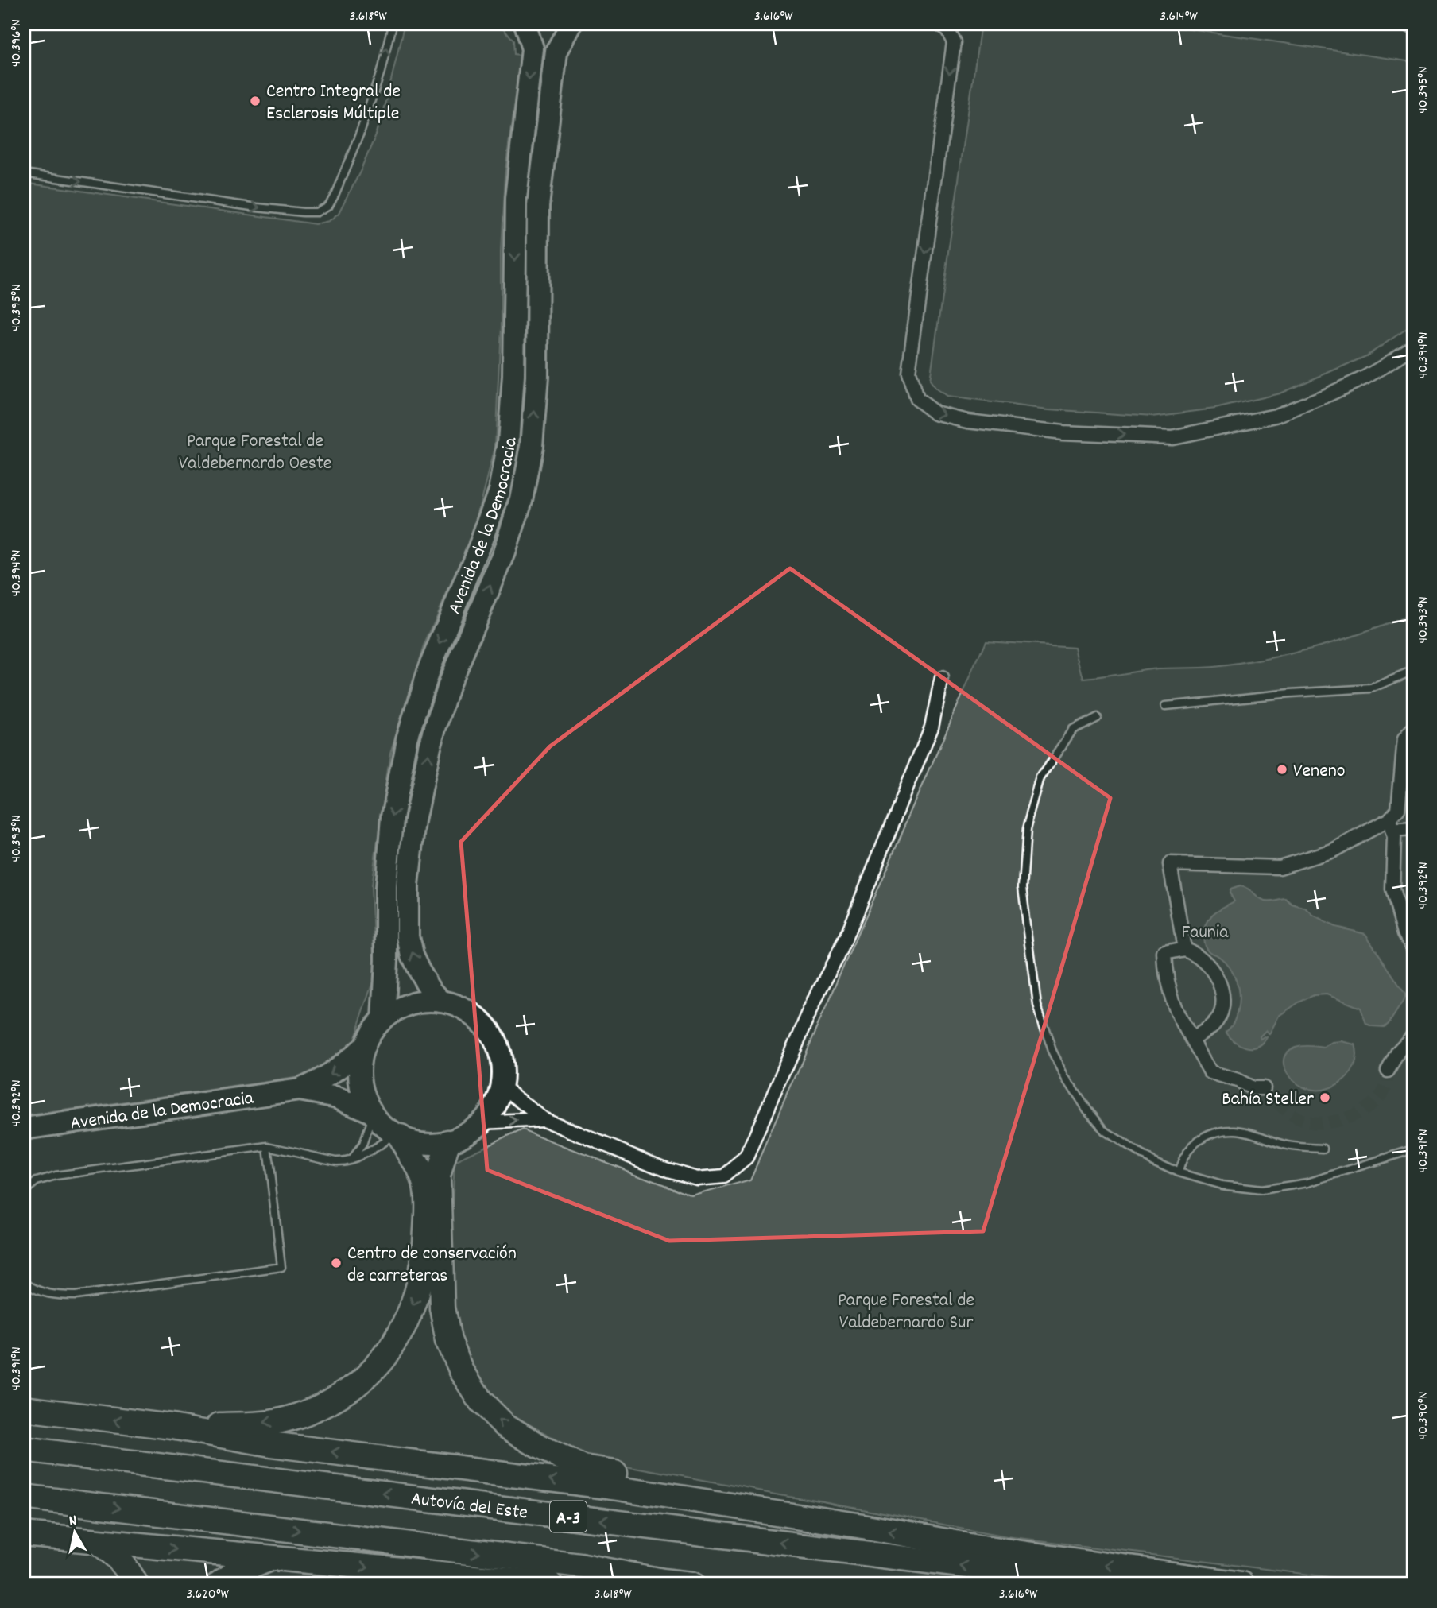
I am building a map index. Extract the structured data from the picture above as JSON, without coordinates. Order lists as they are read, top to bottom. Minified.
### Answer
{"streets":{"highway":["Autovía del Este","A-3"],"main road":["Avenida de la Democracia"]},"parks":["Parque Forestal de Valdebernardo Oeste","Faunia","Parque Forestal de Valdebernardo Sur"],"places":["Centro Integral de Esclerosis Múltiple","Veneno","Bahía Steller","Centro de conservación de carreteras"],"north":"top","coordinates":["3.618°W","3.616°W","3.614°W","40.396°N","40.395°N","40.394°N","40.393°N","40.392°N","40.391°N","40.390°N","3.620°W"]}
